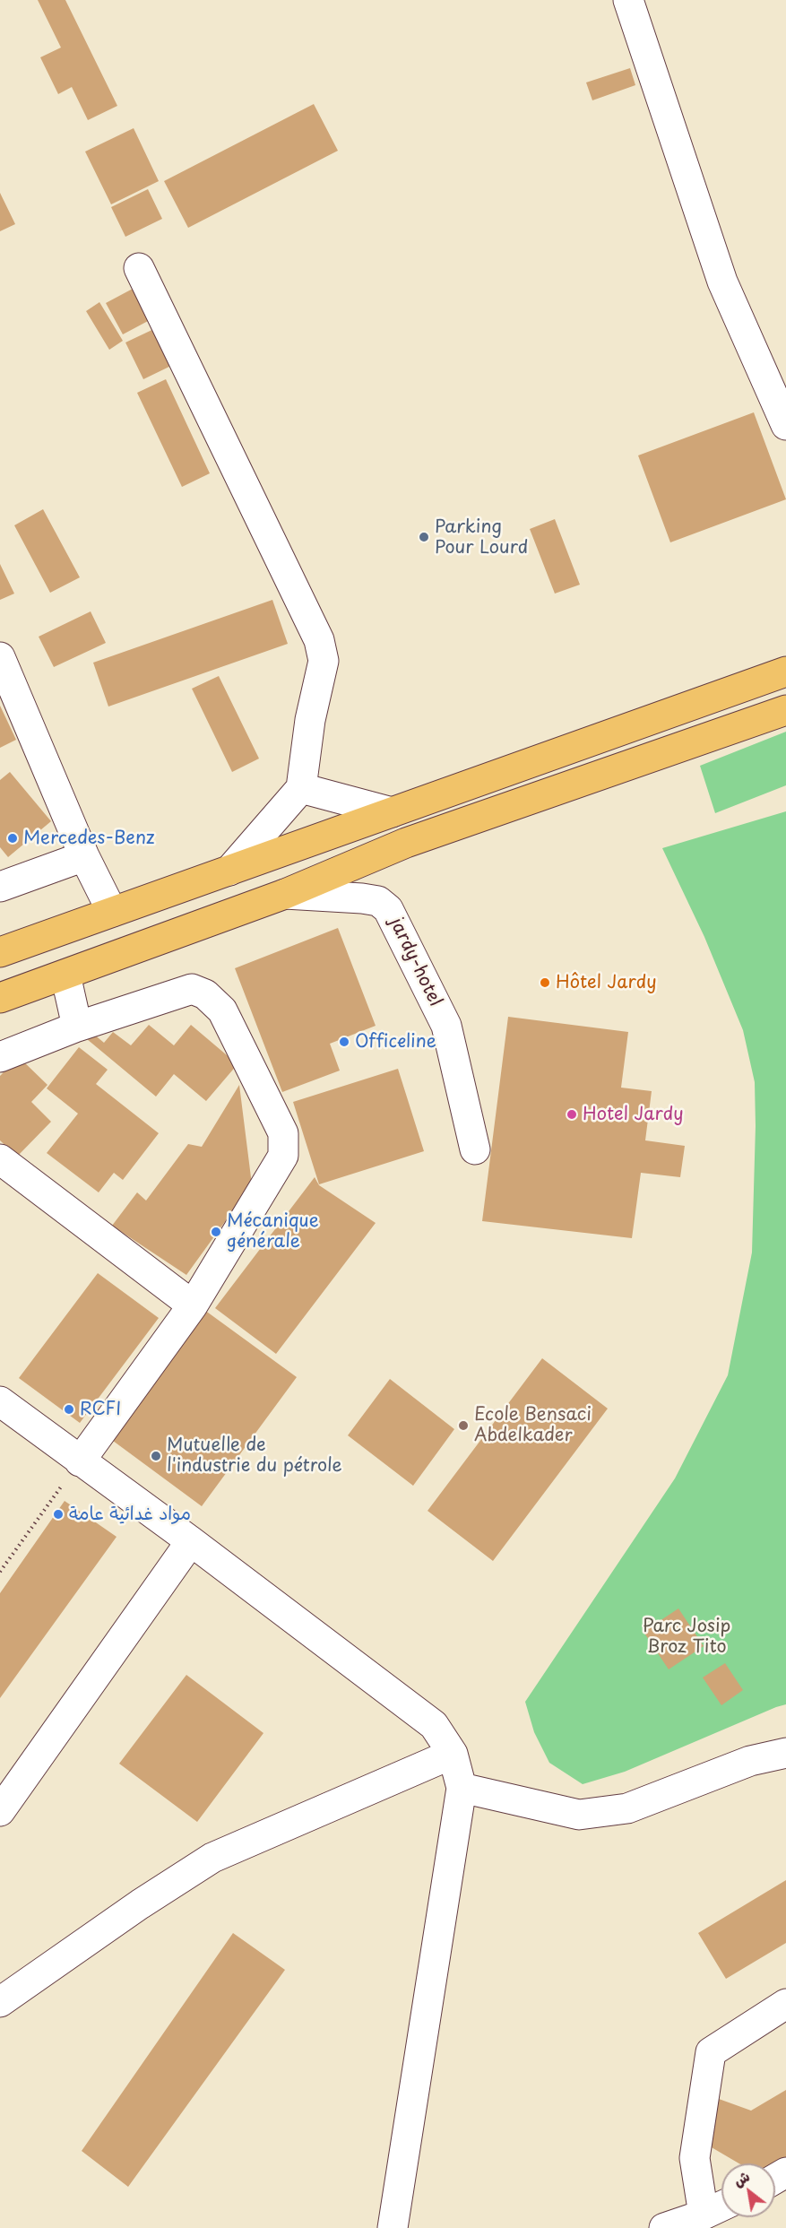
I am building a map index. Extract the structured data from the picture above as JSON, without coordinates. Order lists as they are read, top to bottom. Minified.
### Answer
{"streets":{"street":["jardy-hotel"]},"parks":["Parc Josip Broz Tito"],"places":["Parking Pour Lourd","Mercedes-Benz","Hôtel Jardy","Officeline","Hotel Jardy","Mécanique générale","RCFI","Ecole Bensaci Abdelkader","Mutuelle de l'industrie du pétrole","مواد غدائية عامة"],"north":"top left"}
